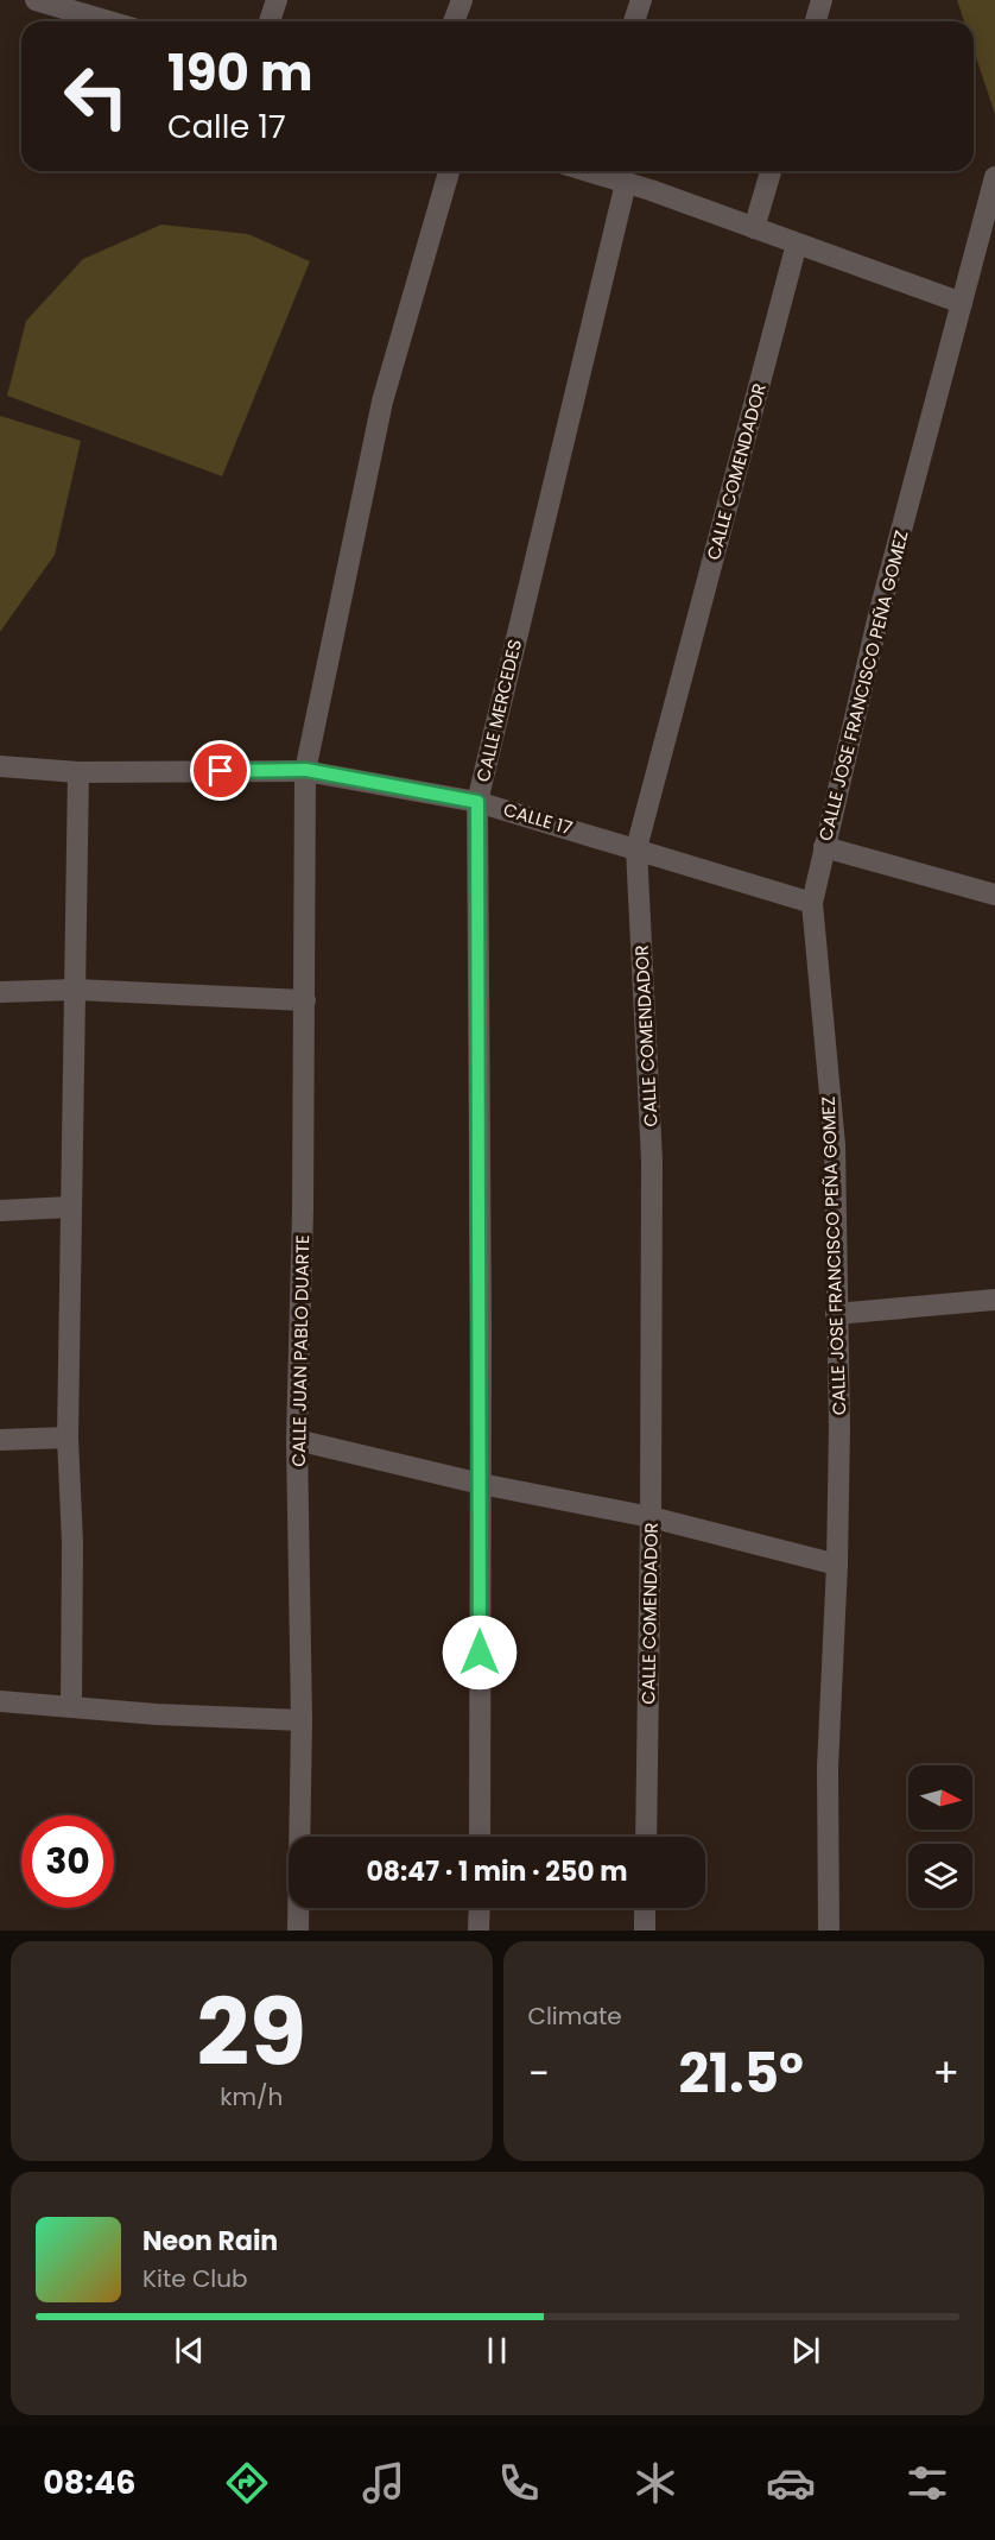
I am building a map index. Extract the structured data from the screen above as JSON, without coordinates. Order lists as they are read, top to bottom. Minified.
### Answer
{"streets":{"street":["CALLE COMENDADOR","CALLE JOSE FRANCISCO PEÑA GOMEZ","CALLE MERCEDES","CALLE 17","CALLE JUAN PABLO DUARTE"]},"crossings":[["CALLE COMENDADOR","CALLE 17"],["CALLE JOSE FRANCISCO PEÑA GOMEZ","CALLE 17"],["CALLE MERCEDES","CALLE 17"],["CALLE 17","CALLE JUAN PABLO DUARTE"]],"north":"right","page":{"turn":["190 m","Calle 17"],"limit":"30","trip":"08:47 · 1 min · 250 m","tile":[["29","km/h"],"Climate"],"heat":["−","21.5°","+"],"song":["Neon Rain","Kite Club"],"tabs":"08:46"}}
